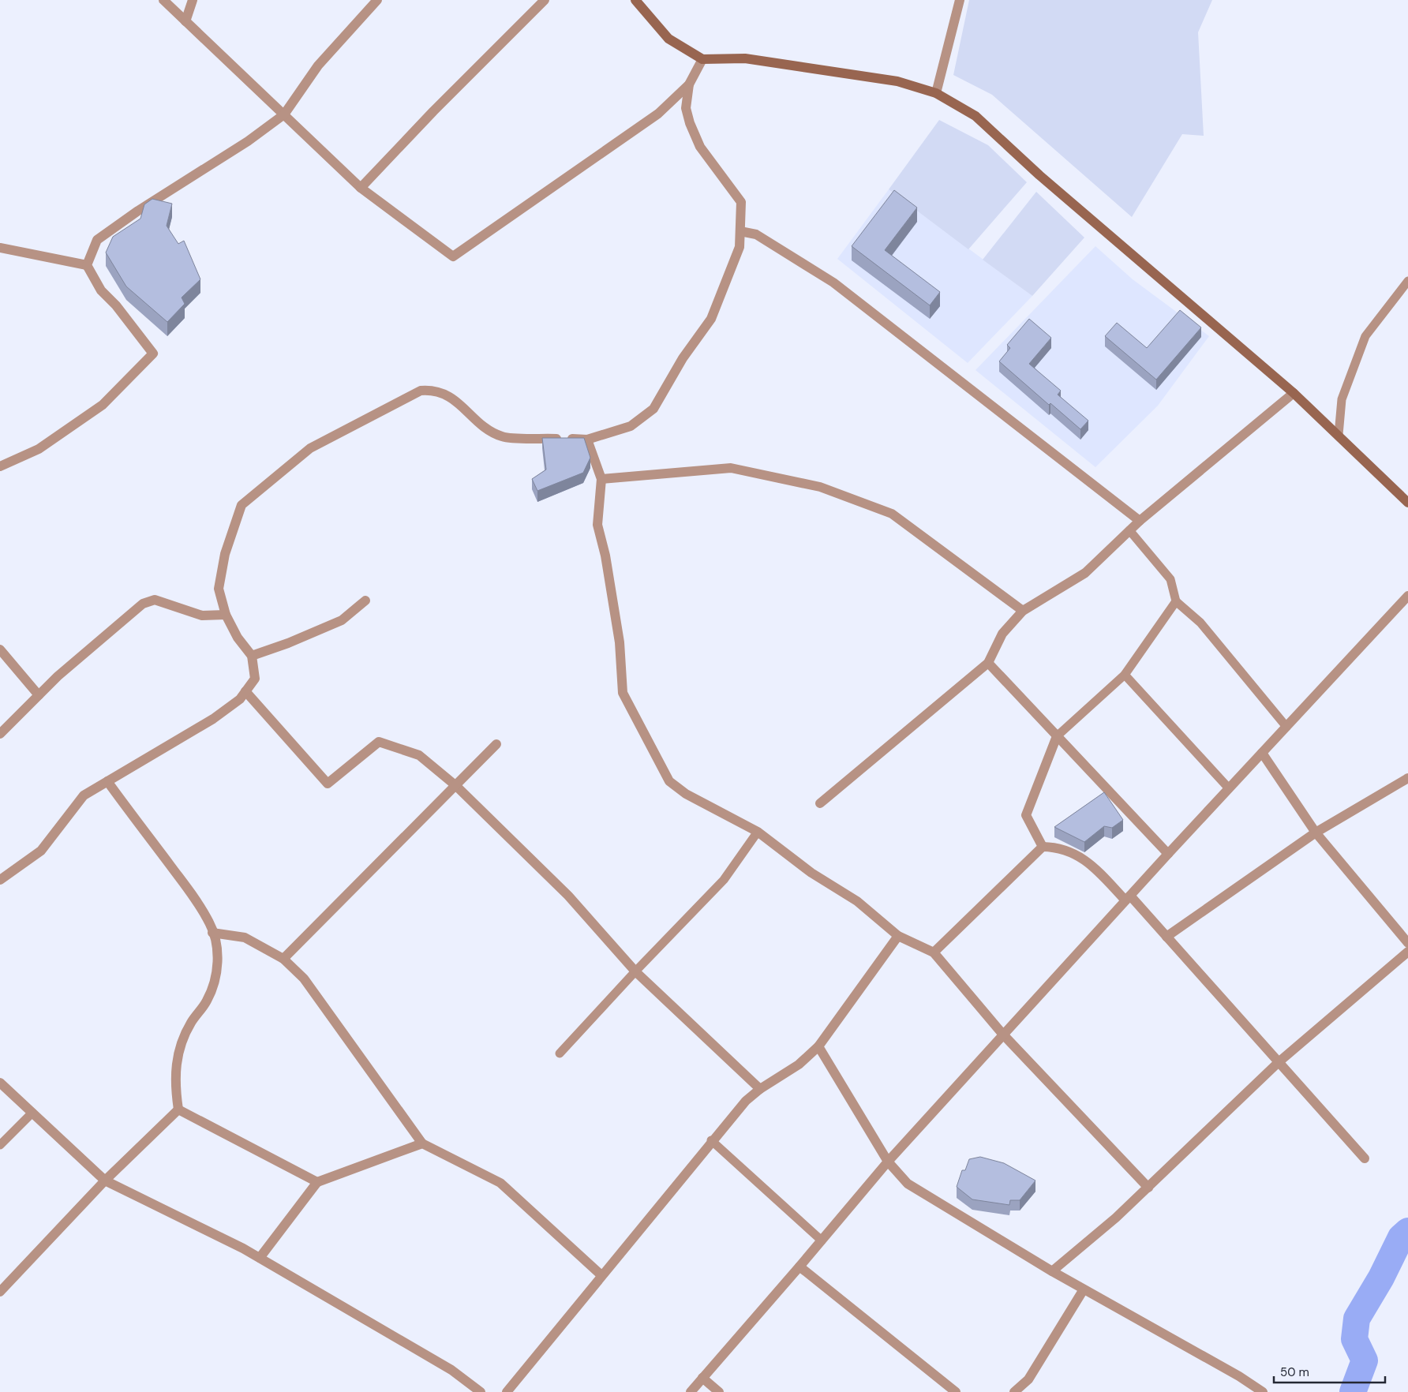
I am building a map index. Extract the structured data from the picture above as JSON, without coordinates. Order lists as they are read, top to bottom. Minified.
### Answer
{"scale_bar":"50 m"}
